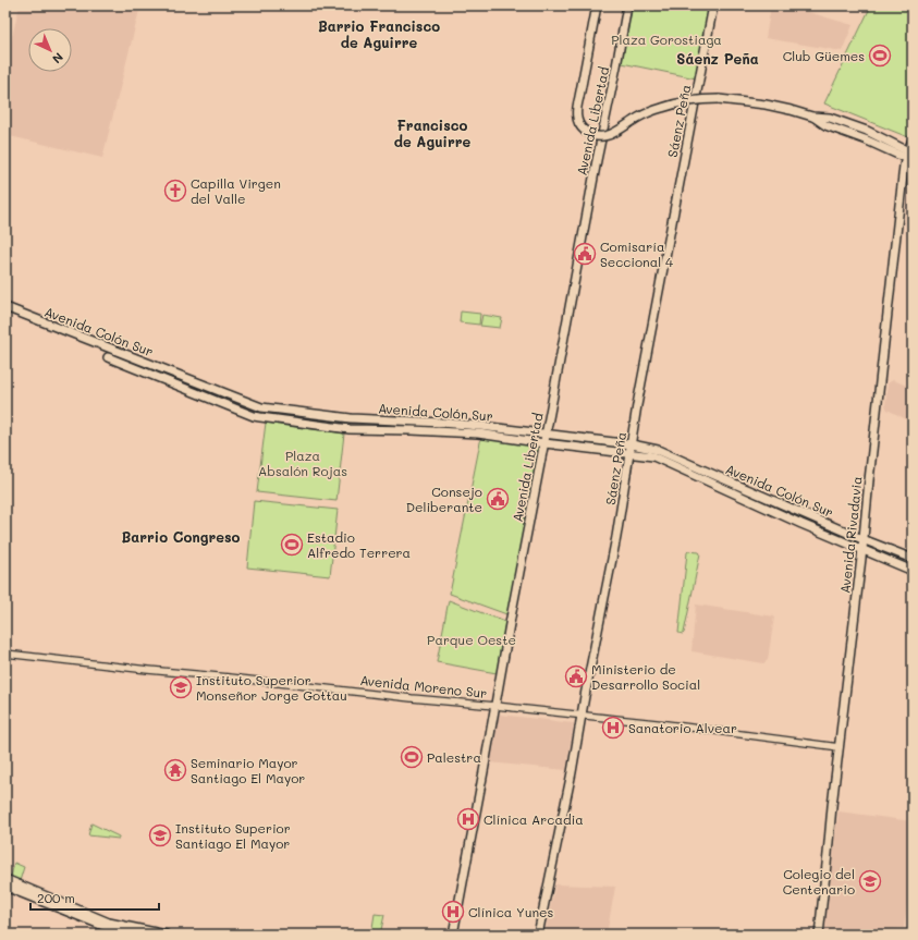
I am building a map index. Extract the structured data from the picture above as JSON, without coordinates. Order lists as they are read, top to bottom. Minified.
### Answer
{"streets":{"main road":["Avenida Libertad","Sáenz Peña","Avenida Colón Sur","Avenida Rivadavia"],"street":["Avenida Moreno Sur"]},"crossings":[["Avenida Libertad","Avenida Colón Sur"],["Avenida Libertad","Avenida Moreno Sur"],["Sáenz Peña","Avenida Colón Sur"],["Sáenz Peña","Avenida Moreno Sur"],["Avenida Colón Sur","Avenida Rivadavia"],["Avenida Rivadavia","Avenida Moreno Sur"]],"districts":["Barrio Francisco de Aguirre","Sáenz Peña","Francisco de Aguirre","Barrio Congreso"],"parks":["Plaza Gorostiaga","Plaza Absalón Rojas","Parque Oeste"],"places":{"sports":["Club Güemes","Estadio Alfredo Terrera","Palestra"],"church":["Capilla Virgen del Valle"],"public building":["Comisaría Seccional 4","Consejo Deliberante","Ministerio de Desarrollo Social"],"school or university":["Instituto Superior Monseñor Jorge Gottau","Instituto Superior Santiago El Mayor","Colegio del Centenario"],"hospital":["Sanatorio Alvear","Clínica Arcadia","Clínica Yunes"],"temple":["Seminario Mayor Santiago El Mayor"]},"scale_bar":"200 m","north":"bottom right"}
